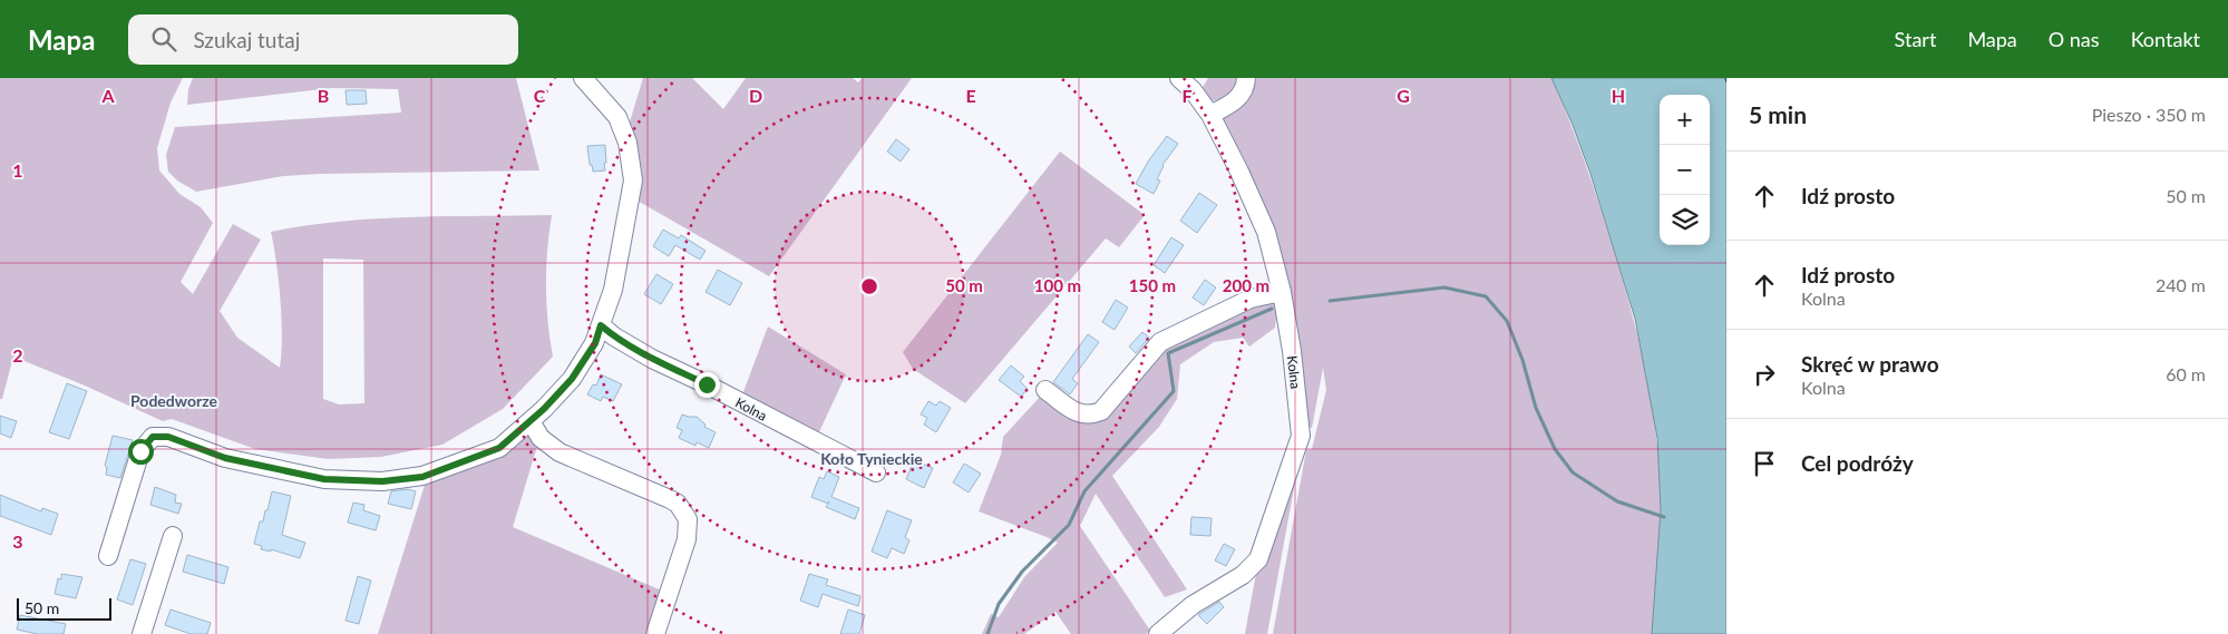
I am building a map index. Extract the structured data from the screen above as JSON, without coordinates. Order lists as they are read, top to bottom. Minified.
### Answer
{"streets":{"street":["Kolna"]},"districts":["Podedworze","Koło Tynieckie"],"scale_bar":"50 m","page":{"header":"Mapa","search":"Szukaj tutaj","nav":["Start","Mapa","O nas","Kontakt"],"heading":["5 min","Pieszo · 350 m"],"map_buttons":["+","−"],"list":[["Idź prosto","50 m"],["Idź prosto","Kolna","240 m"],["Skręć w prawo","Kolna","60 m"],"Cel podróży"],"scale":"50 m"},"grid":{"columns":["A","B","C","D","E","F","G","H"],"rows":["1","2","3"]},"rings":["50 m","100 m","150 m","200 m"]}
